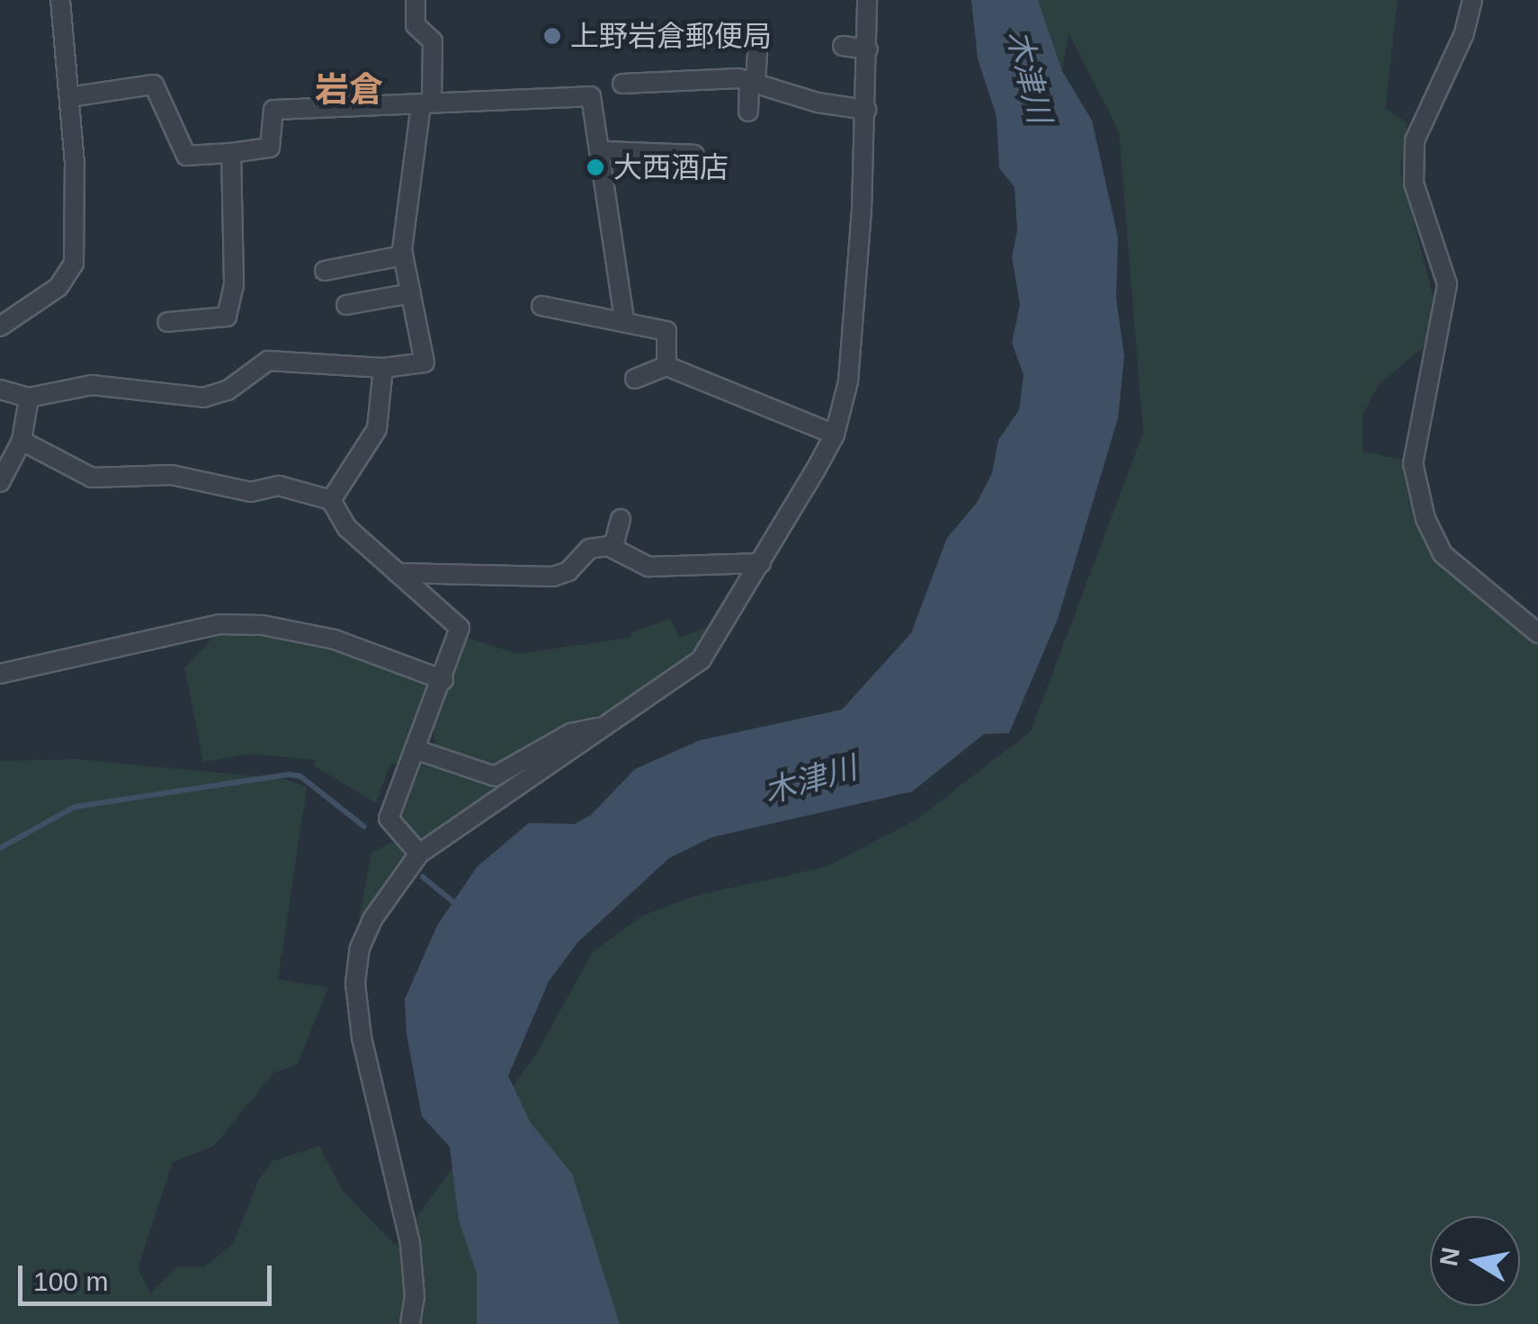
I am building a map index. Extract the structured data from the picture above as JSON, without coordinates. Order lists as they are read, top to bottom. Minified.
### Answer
{"districts":["岩倉"],"water":["木津川"],"places":["上野岩倉郵便局","大西酒店"],"scale_bar":"100 m","north":"left"}
